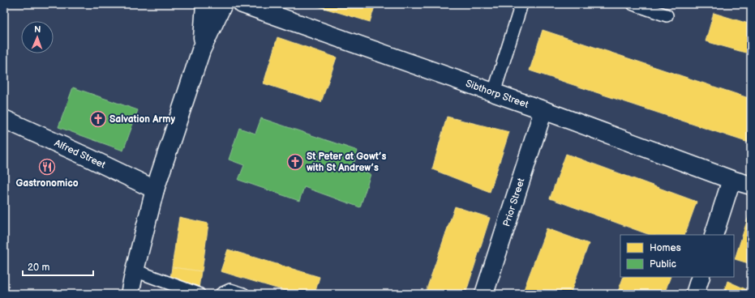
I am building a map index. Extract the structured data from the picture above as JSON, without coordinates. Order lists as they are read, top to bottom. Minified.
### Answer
{"streets":{"street":["Sibthorp Street","Alfred Street","Prior Street"]},"crossings":[["Sibthorp Street","Prior Street"]],"places":{"church":["Salvation Army","St Peter at Gowt’s with St Andrew’s"],"restaurant":["Gastronomico"]},"legend":["Homes","Public"],"scale_bar":"20 m","north":"top"}
